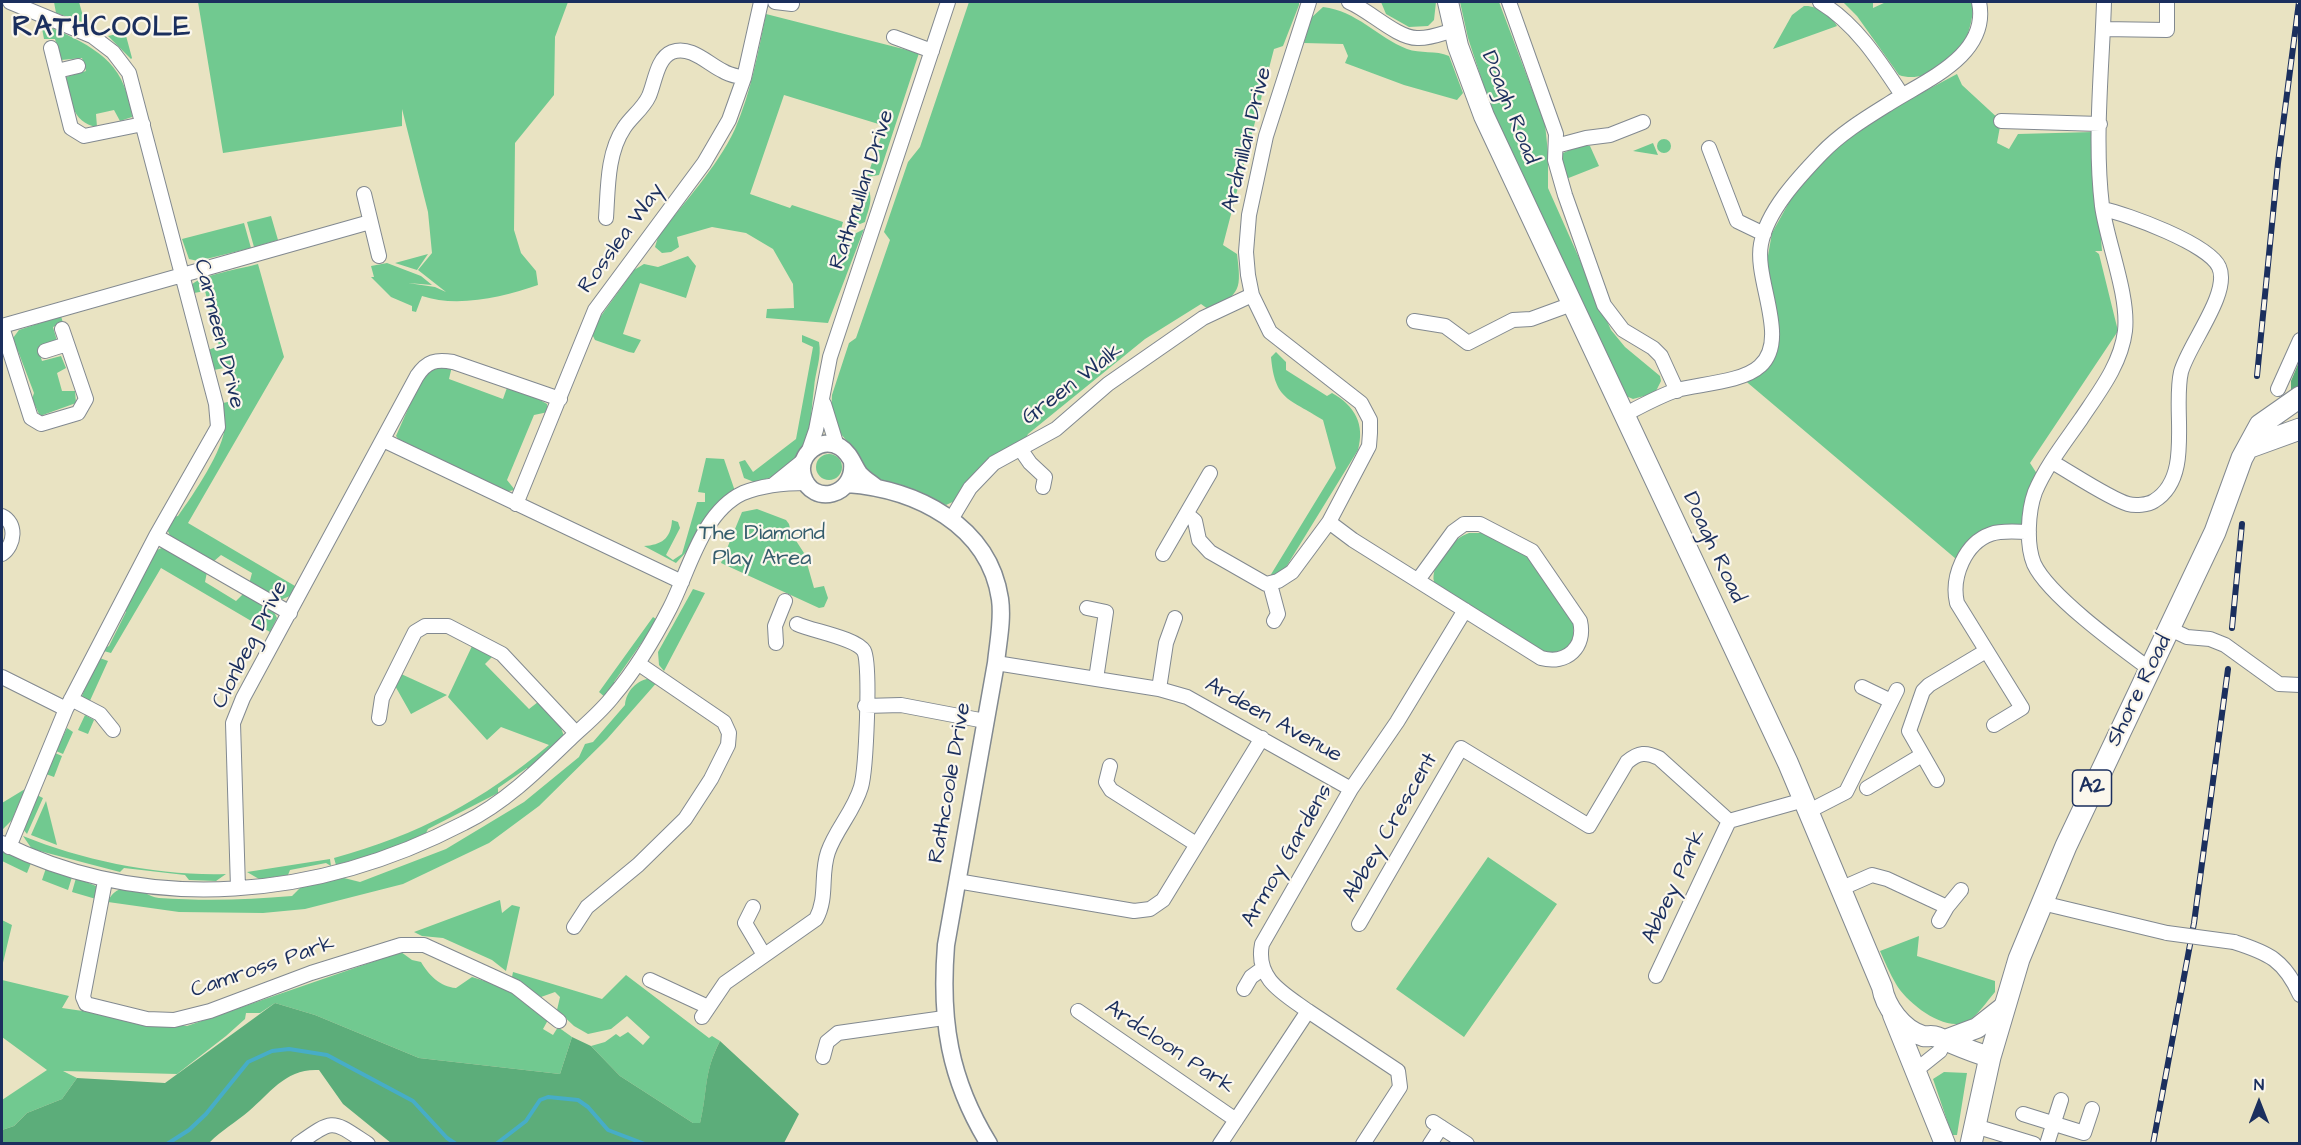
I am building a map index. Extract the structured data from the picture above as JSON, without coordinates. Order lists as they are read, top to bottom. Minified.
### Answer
{"streets":{"main road":["Doagh Road","Shore Road","A2"],"street":["Ardmillan Drive","Rathmullan Drive","Rosslea Way","Carmeen Drive","Green Walk","Clonbeg Drive","Ardeen Avenue","Rathcoole Drive","Abbey Crescent","Armoy Gardens","Abbey Park","Camross Park","Ardcloon Park"]},"crossings":[["Doagh Road","Abbey Park"],["Ardmillan Drive","Green Walk"],["Rathmullan Drive","Rathcoole Drive"],["Rosslea Way","Clonbeg Drive"],["Green Walk","Rathcoole Drive"],["Ardeen Avenue","Rathcoole Drive"],["Ardeen Avenue","Armoy Gardens"],["Abbey Crescent","Abbey Park"]],"districts":["RATHCOOLE"],"parks":["The Diamond Play Area"],"north":"top"}
